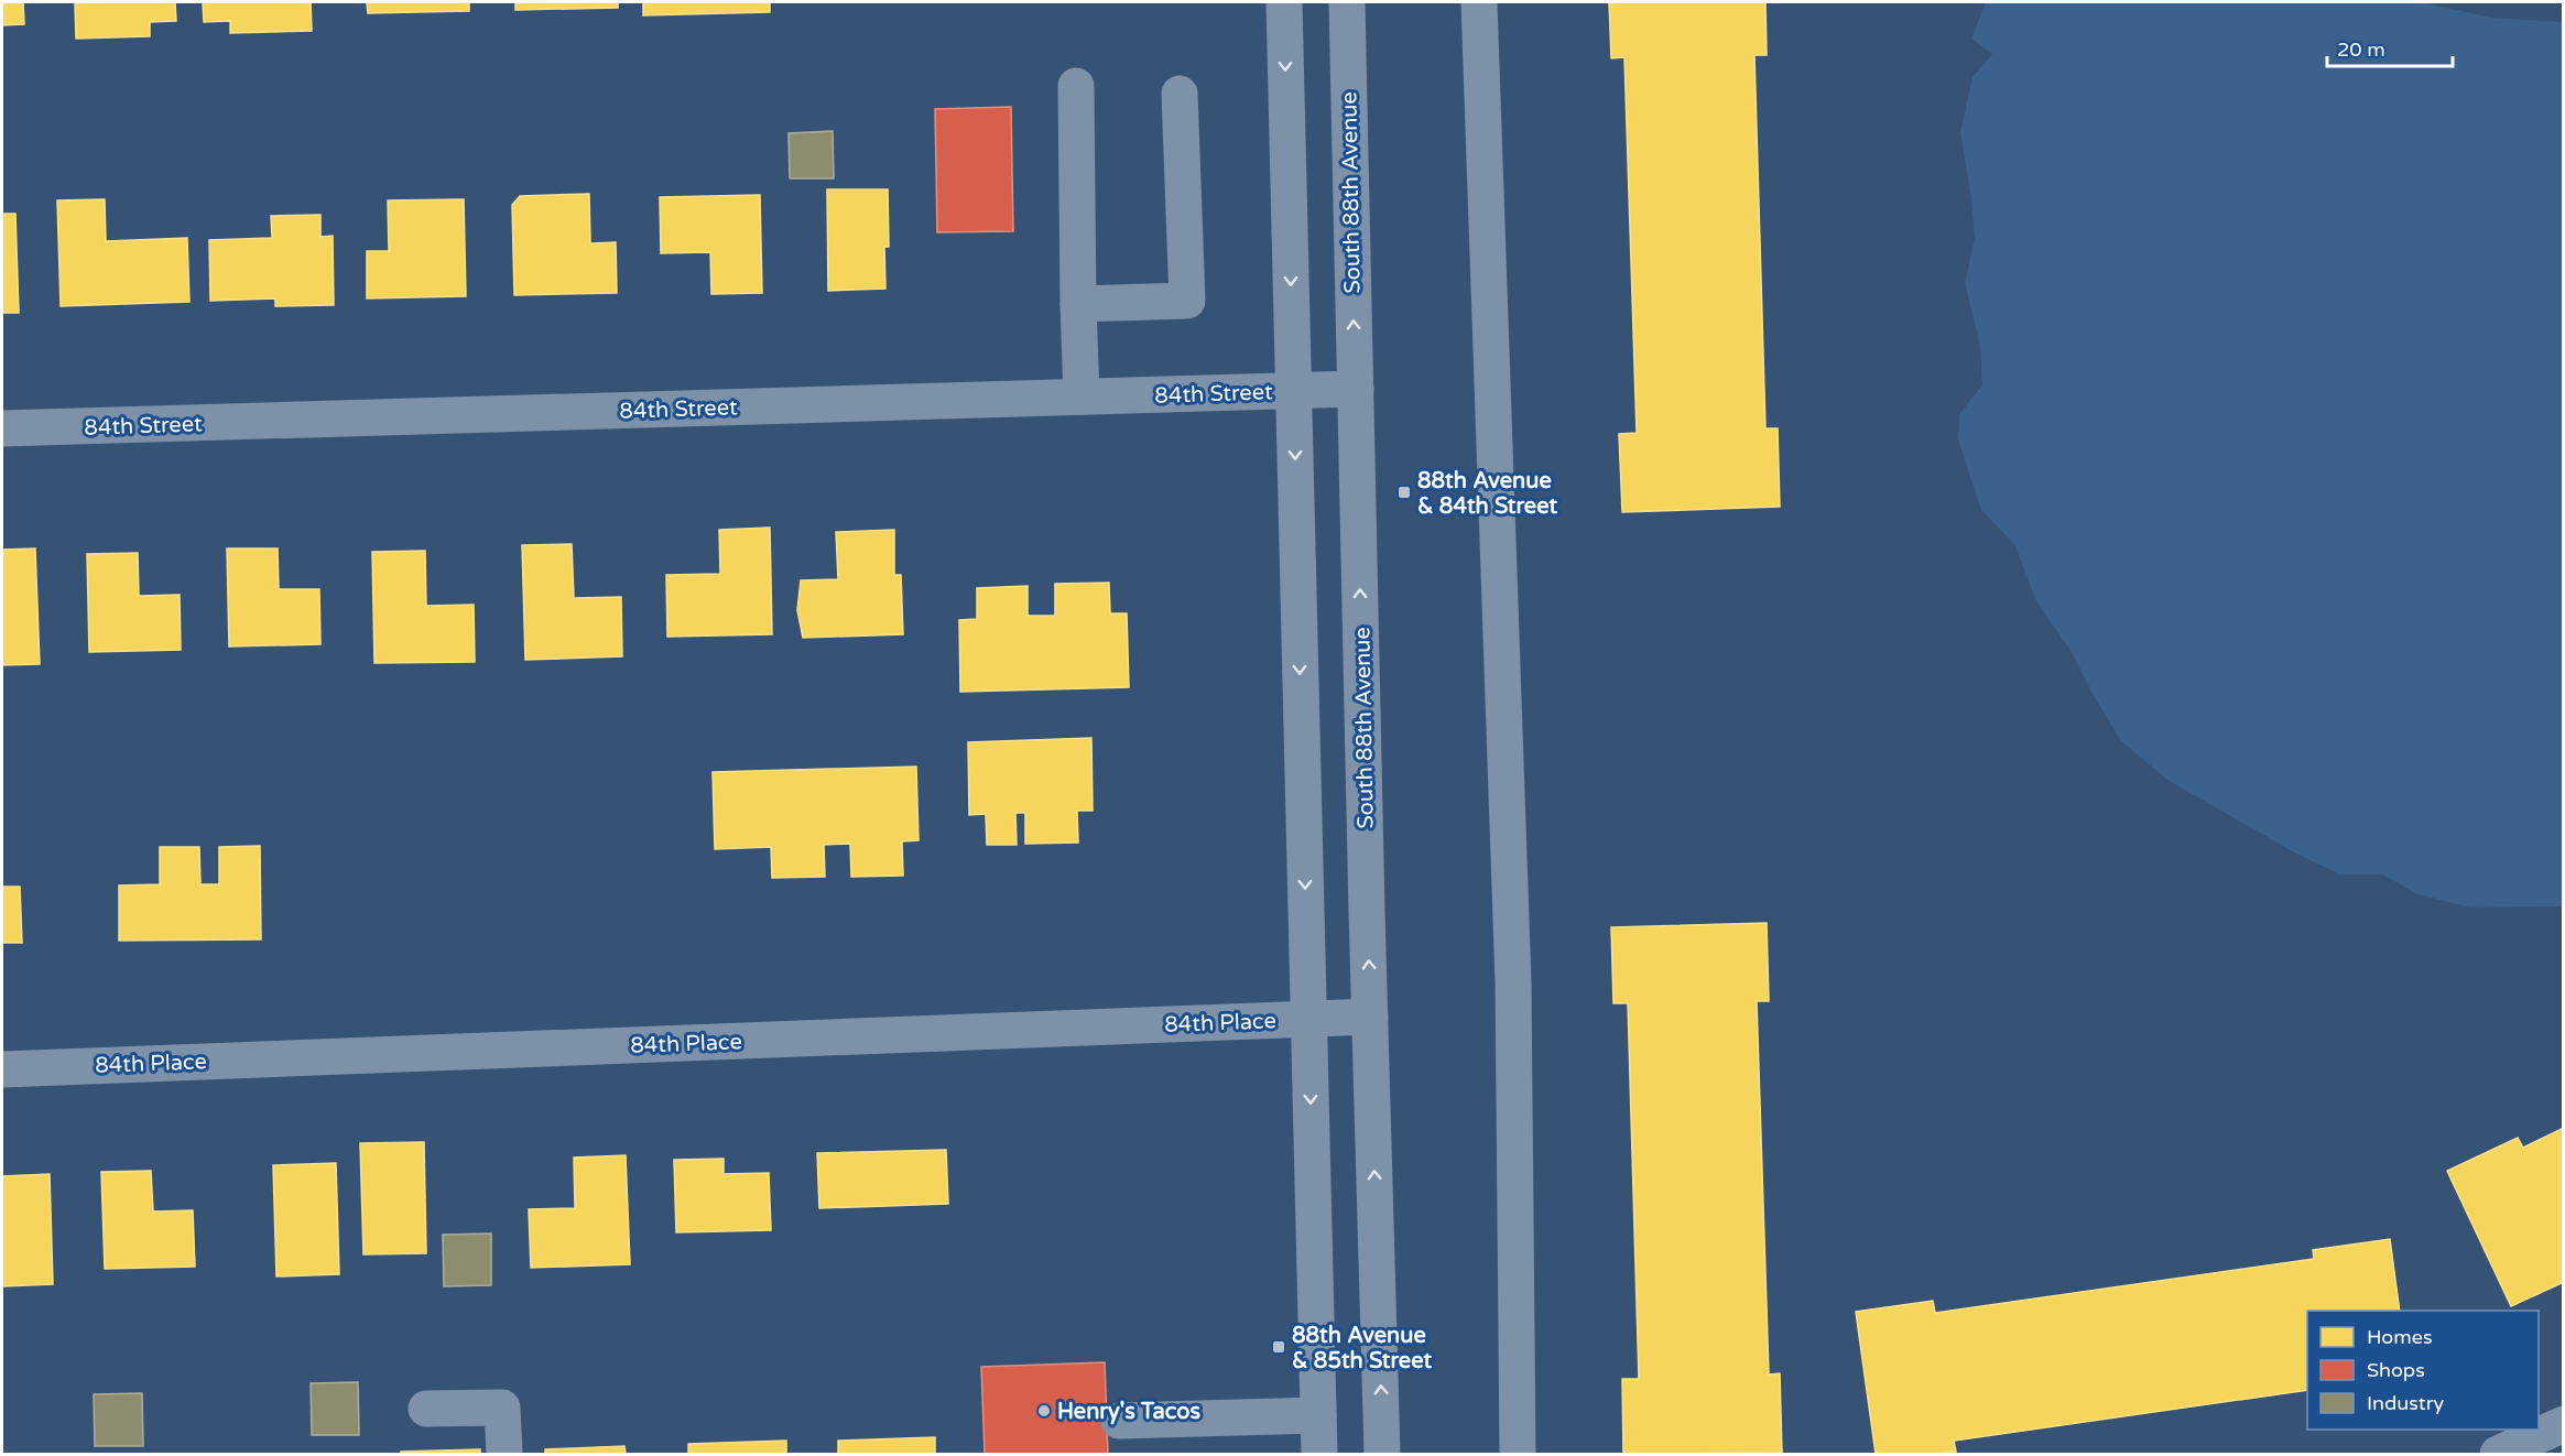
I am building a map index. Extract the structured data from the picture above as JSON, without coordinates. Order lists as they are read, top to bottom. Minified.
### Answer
{"streets":{"street":["South 88th Avenue","84th Street","84th Place"]},"crossings":[["South 88th Avenue","84th Street"],["South 88th Avenue","84th Place"]],"places":{"transit":["88th Avenue & 84th Street","88th Avenue & 85th Street"],"other":["Henry's Tacos"]},"legend":["Homes","Shops","Industry"],"scale_bar":"20 m"}
